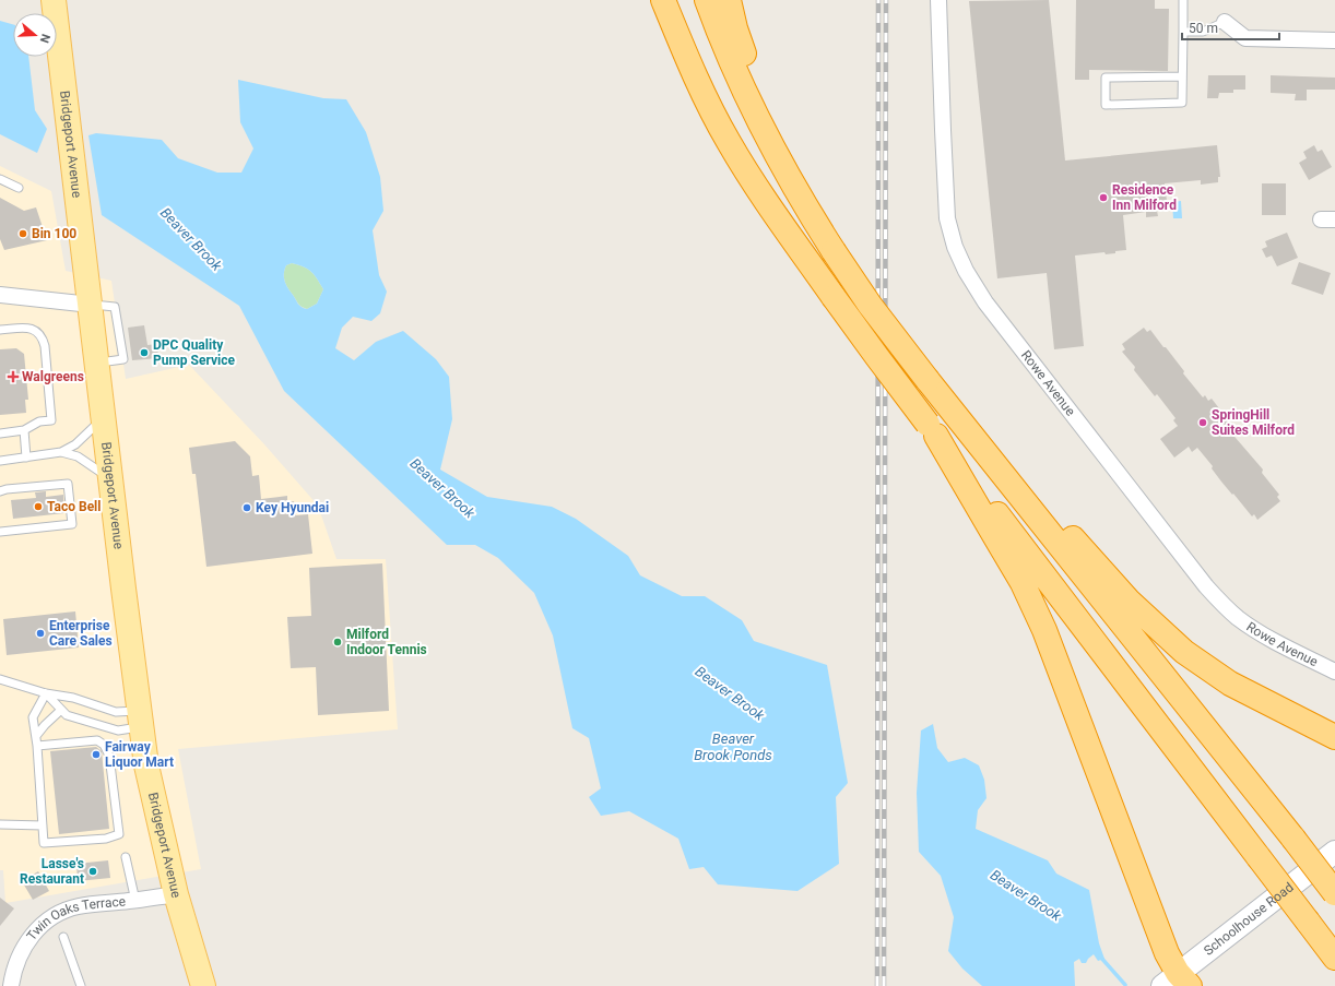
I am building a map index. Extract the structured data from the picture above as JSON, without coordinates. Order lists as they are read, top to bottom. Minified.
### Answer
{"streets":{"main road":["Bridgeport Avenue","Schoolhouse Road"],"street":["Rowe Avenue","Twin Oaks Terrace"]},"crossings":[["Bridgeport Avenue","Twin Oaks Terrace"]],"water":["Beaver Brook","Beaver Brook Ponds"],"places":{"other":["Residence Inn Milford","Bin 100","DPC Quality Pump Service","SpringHill Suites Milford","Taco Bell","Key Hyundai","Enterprise Care Sales","Milford Indoor Tennis","Fairway Liquor Mart","Lasse's Restaurant"],"health":["Walgreens"]},"scale_bar":"50 m","north":"right"}
